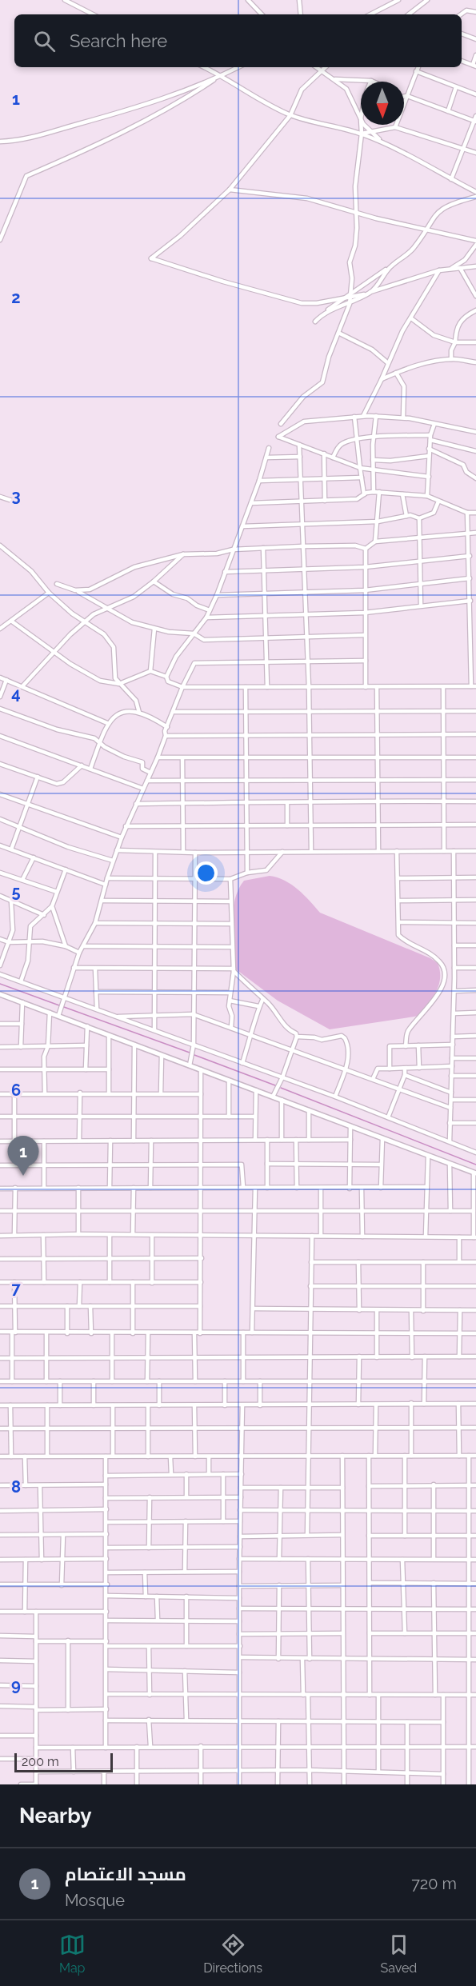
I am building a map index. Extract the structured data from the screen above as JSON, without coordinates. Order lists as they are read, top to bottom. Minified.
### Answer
{"scale_bar":"200 m","north":"bottom","page":{"search":"Search here","pins":"1","scale":"200 m","heading":"Nearby","list":[{"mark":"1","name":"مسجد الاعتصام","note":"Mosque","value":"720 m"}],"nav":["Map","Directions","Saved"]},"grid":{"rows":["1","2","3","4","5","6","7","8","9"]}}
